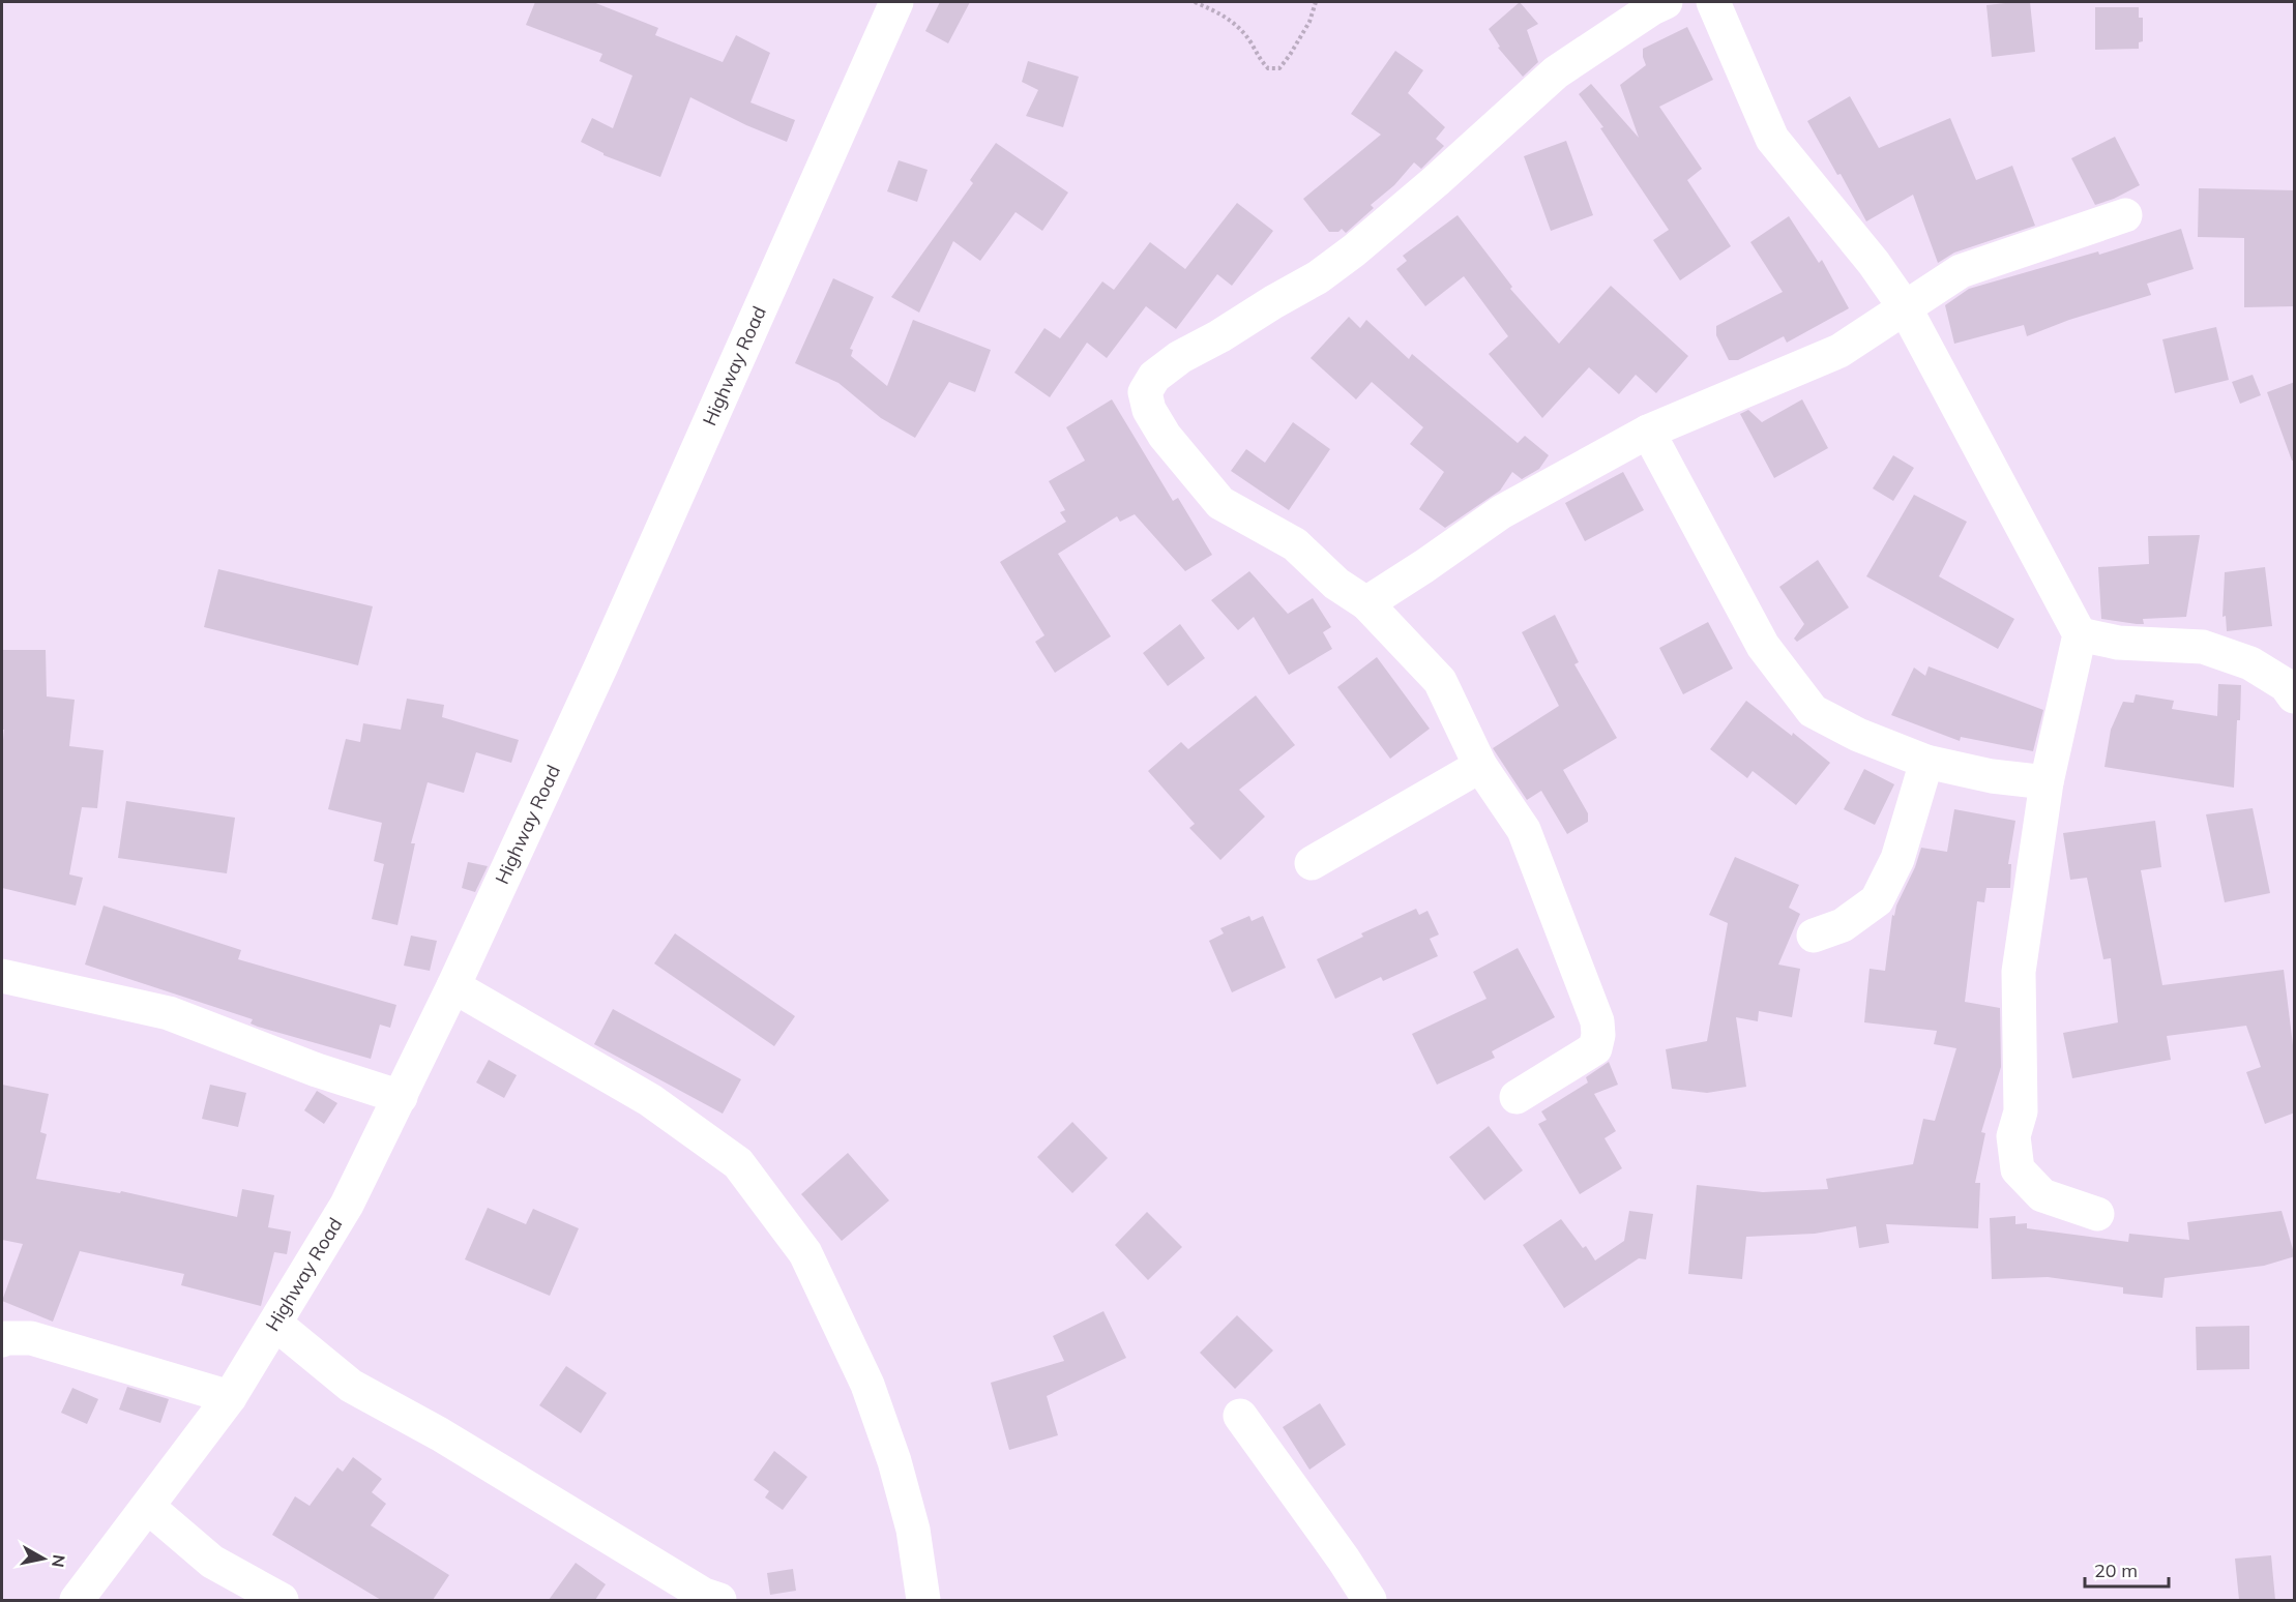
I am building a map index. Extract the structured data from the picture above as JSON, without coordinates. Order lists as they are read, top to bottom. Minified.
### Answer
{"streets":{"street":["Highway Road"]},"scale_bar":"20 m","north":"right"}
